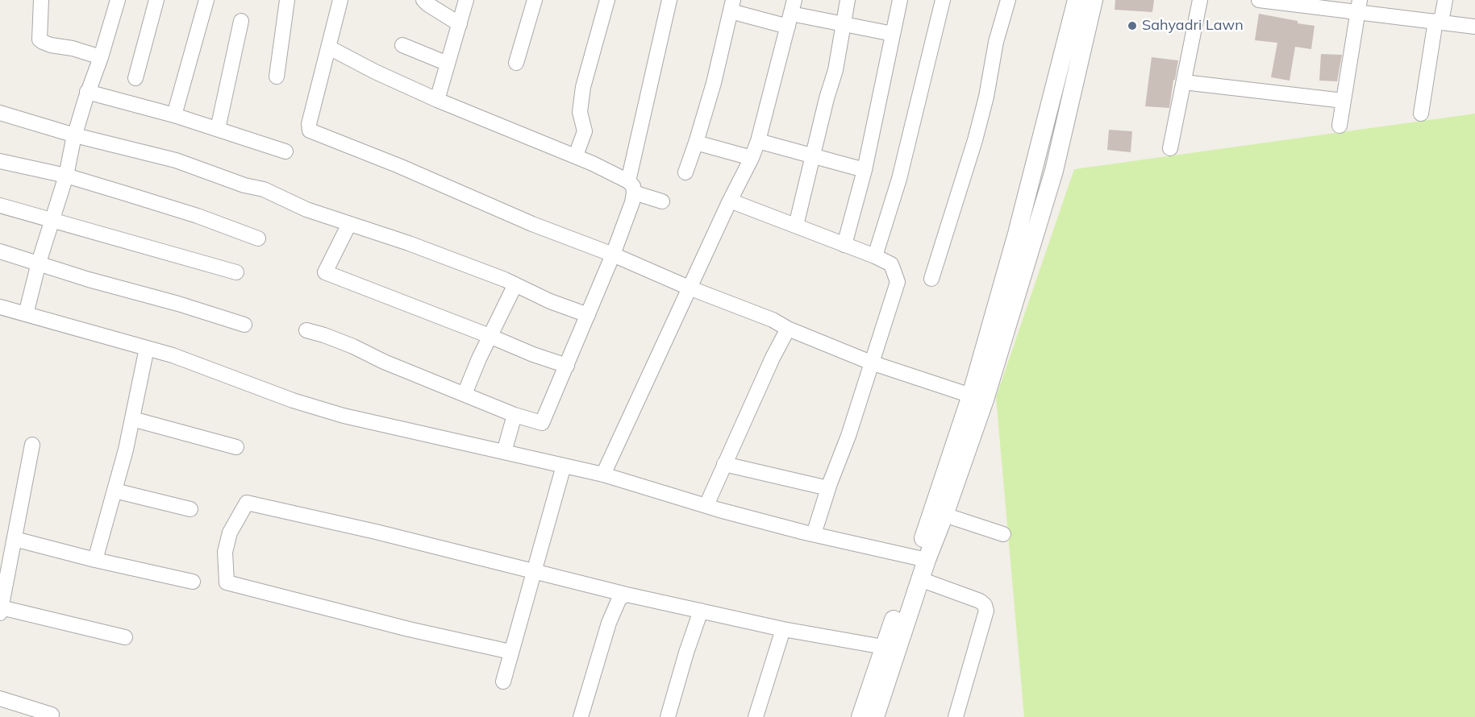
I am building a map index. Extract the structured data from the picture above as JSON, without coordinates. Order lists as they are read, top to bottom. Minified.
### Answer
{"places":["Sahyadri Lawn"]}
